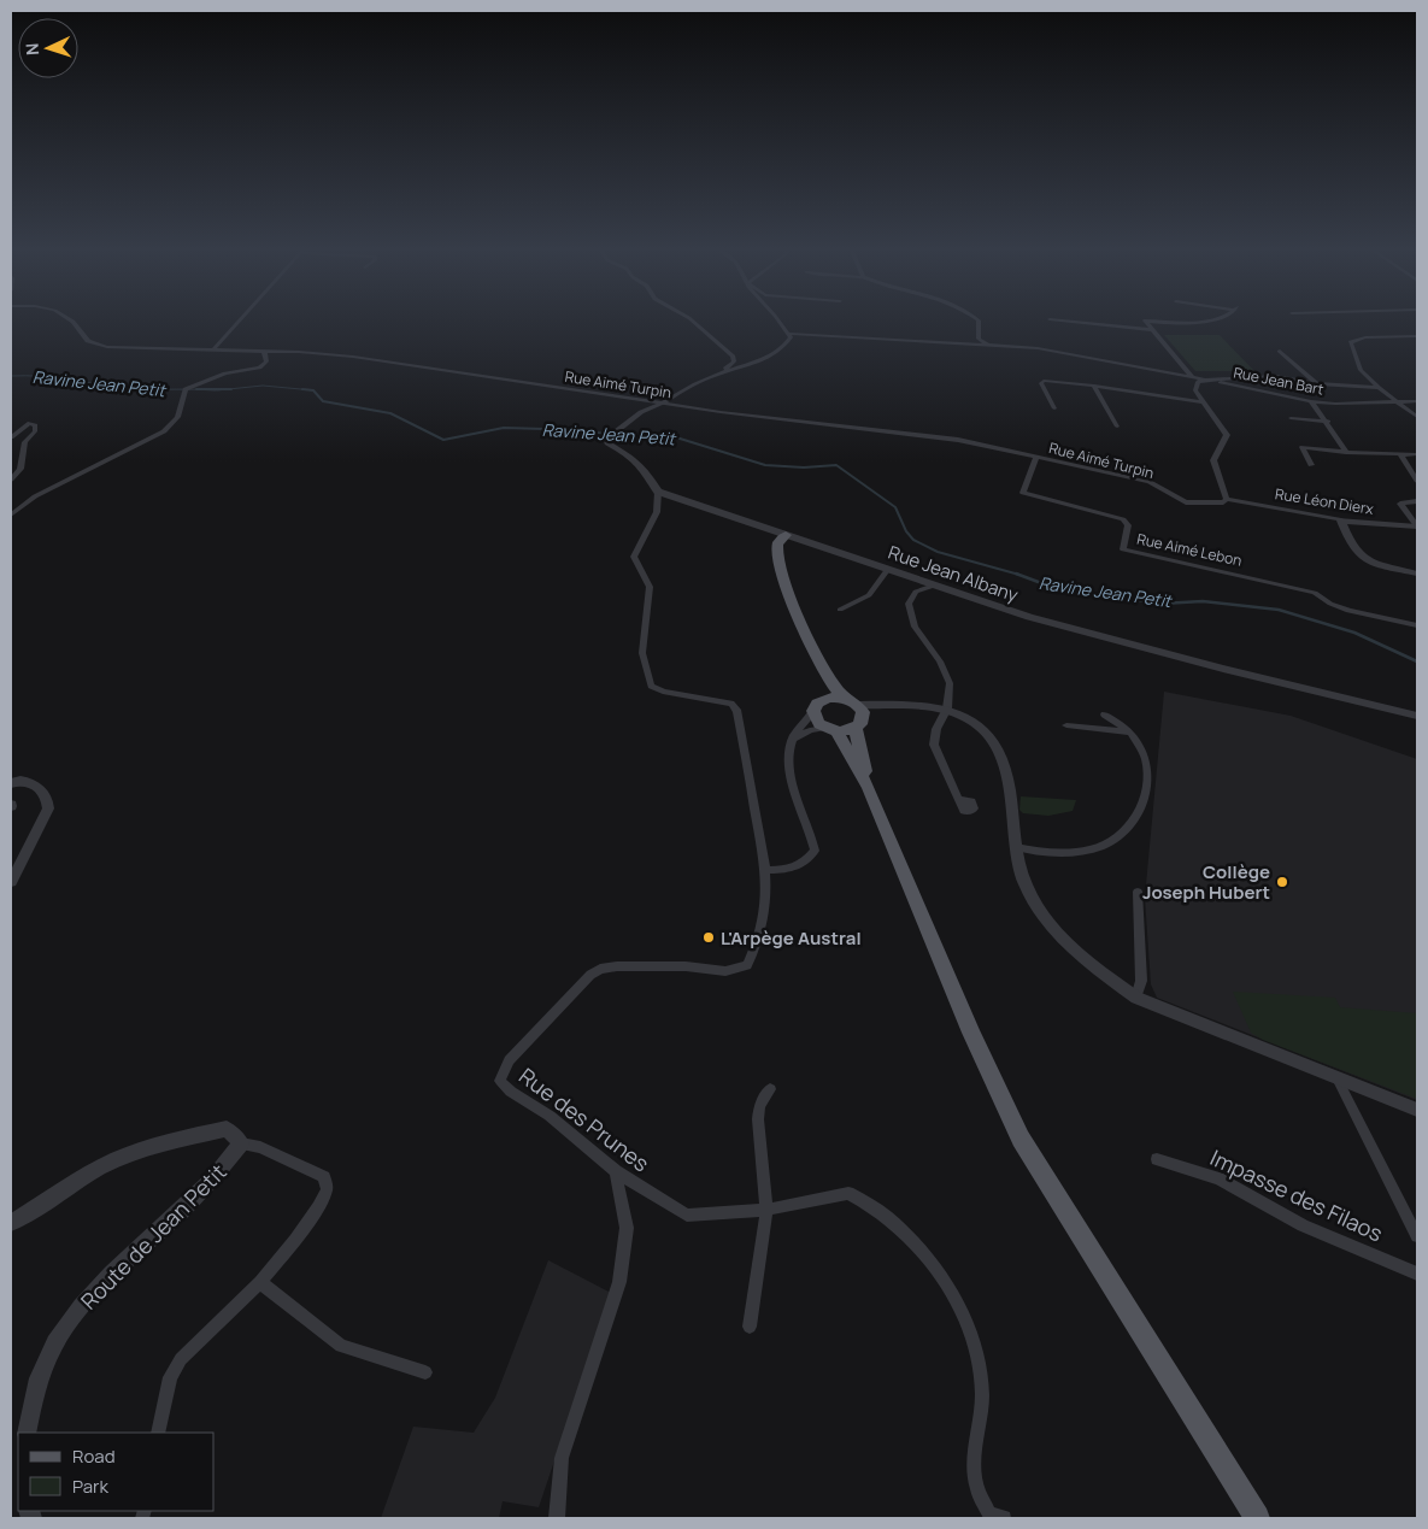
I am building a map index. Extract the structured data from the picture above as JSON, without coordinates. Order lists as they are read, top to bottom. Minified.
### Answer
{"streets":{"street":["Rue Jean Bart","Rue Aimé Turpin","Rue Léon Dierx","Rue Aimé Lebon","Rue Jean Albany","Rue des Prunes","Impasse des Filaos","Route de Jean Petit"]},"crossings":[["Rue Aimé Turpin","Rue Léon Dierx"],["Rue Aimé Turpin","Rue Aimé Lebon"],["Rue Jean Albany","Rue des Prunes"]],"water":["Ravine Jean Petit"],"places":["Collège Joseph Hubert","L'Arpège Austral"],"legend":["Road","Park"],"north":"left"}
